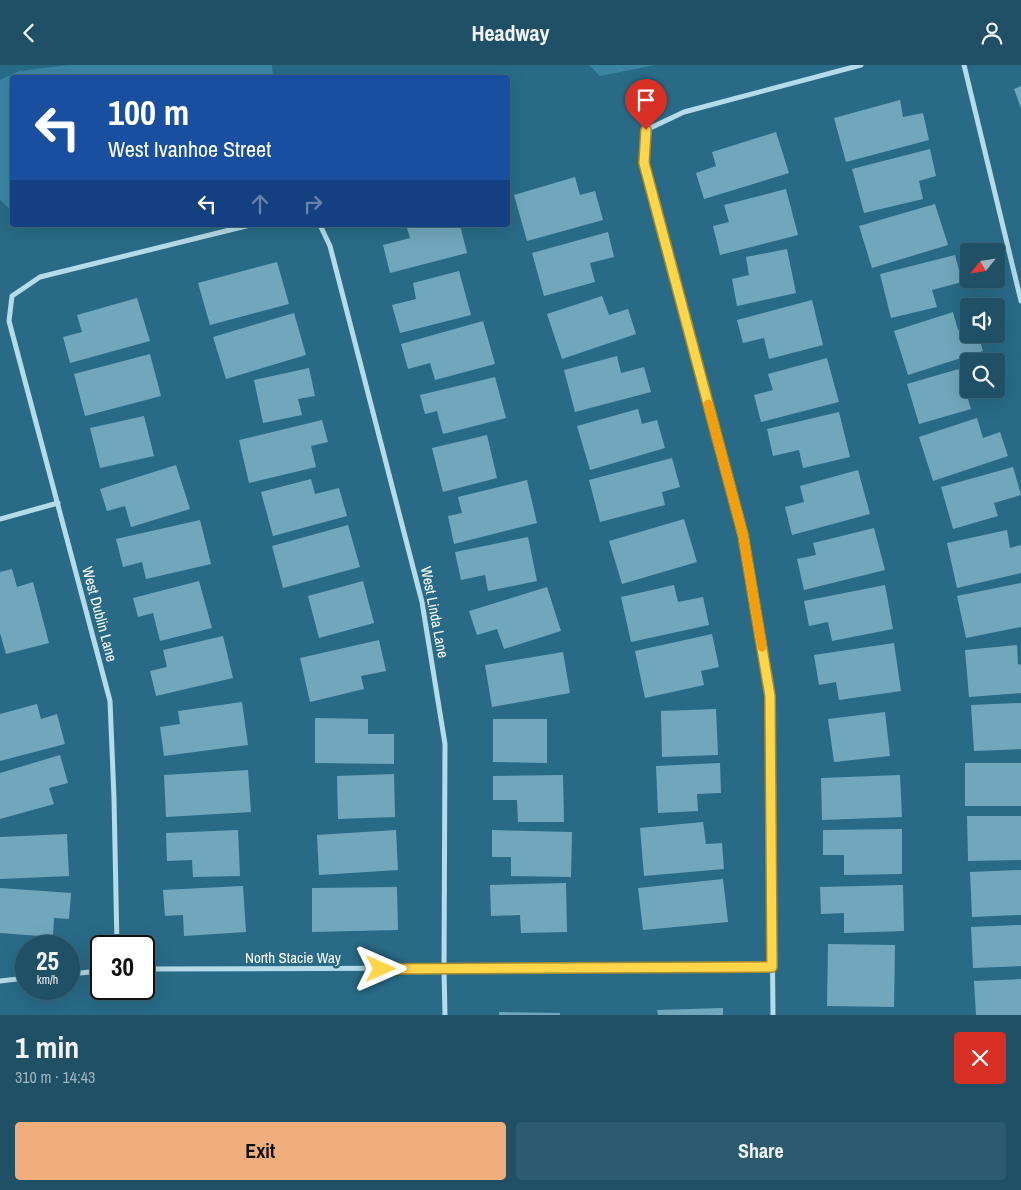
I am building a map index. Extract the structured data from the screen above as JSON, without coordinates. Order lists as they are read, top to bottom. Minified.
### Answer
{"streets":{"street":["West Linda Lane","West Dublin Lane","North Stacie Way"]},"crossings":[["West Linda Lane","North Stacie Way"]],"north":"bottom left","page":{"header":"Headway","turn":["100 m","West Ivanhoe Street"],"speed":"25 km/h","limit":"30","heading":["1 min","310 m · 14:43"],"buttons":["Exit","Share"]}}
